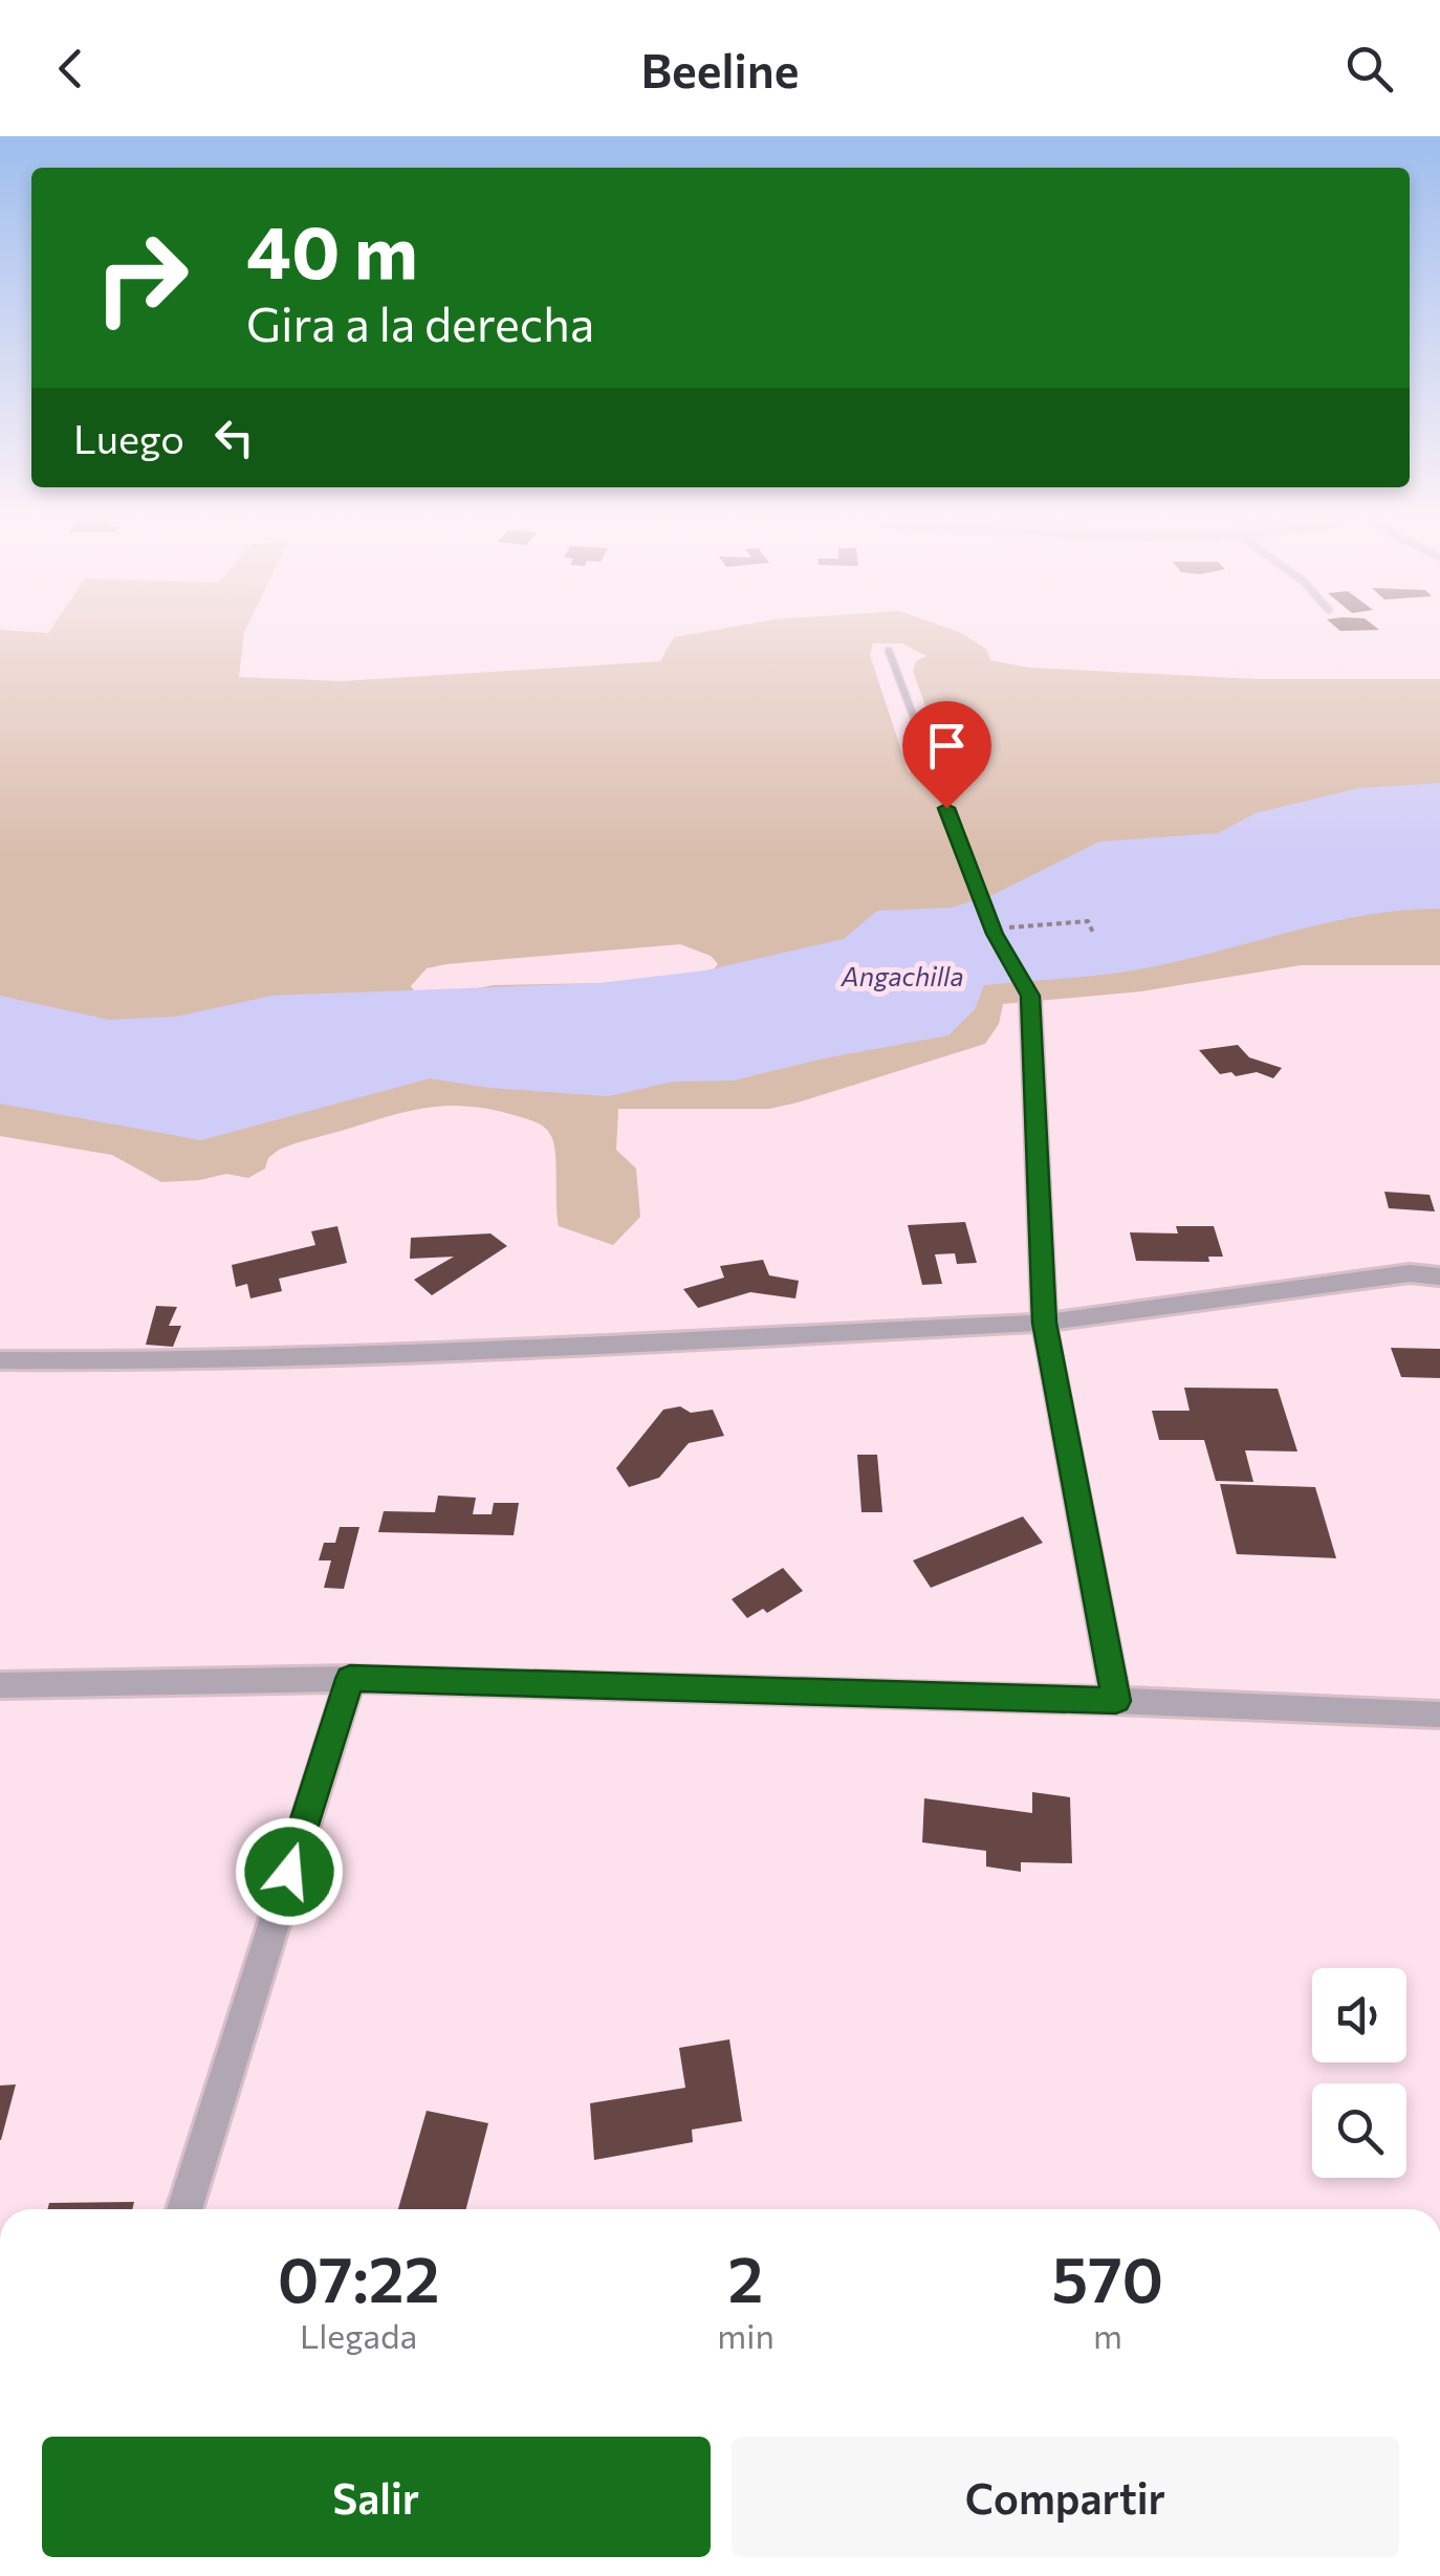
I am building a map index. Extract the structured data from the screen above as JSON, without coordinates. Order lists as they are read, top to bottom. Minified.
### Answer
{"water":["Angachilla"],"page":{"header":"Beeline","turn":["40 m","Gira a la derecha"],"then":"Luego","eta":["07:22","Llegada","2","min","570","m"],"buttons":["Salir","Compartir"]}}
